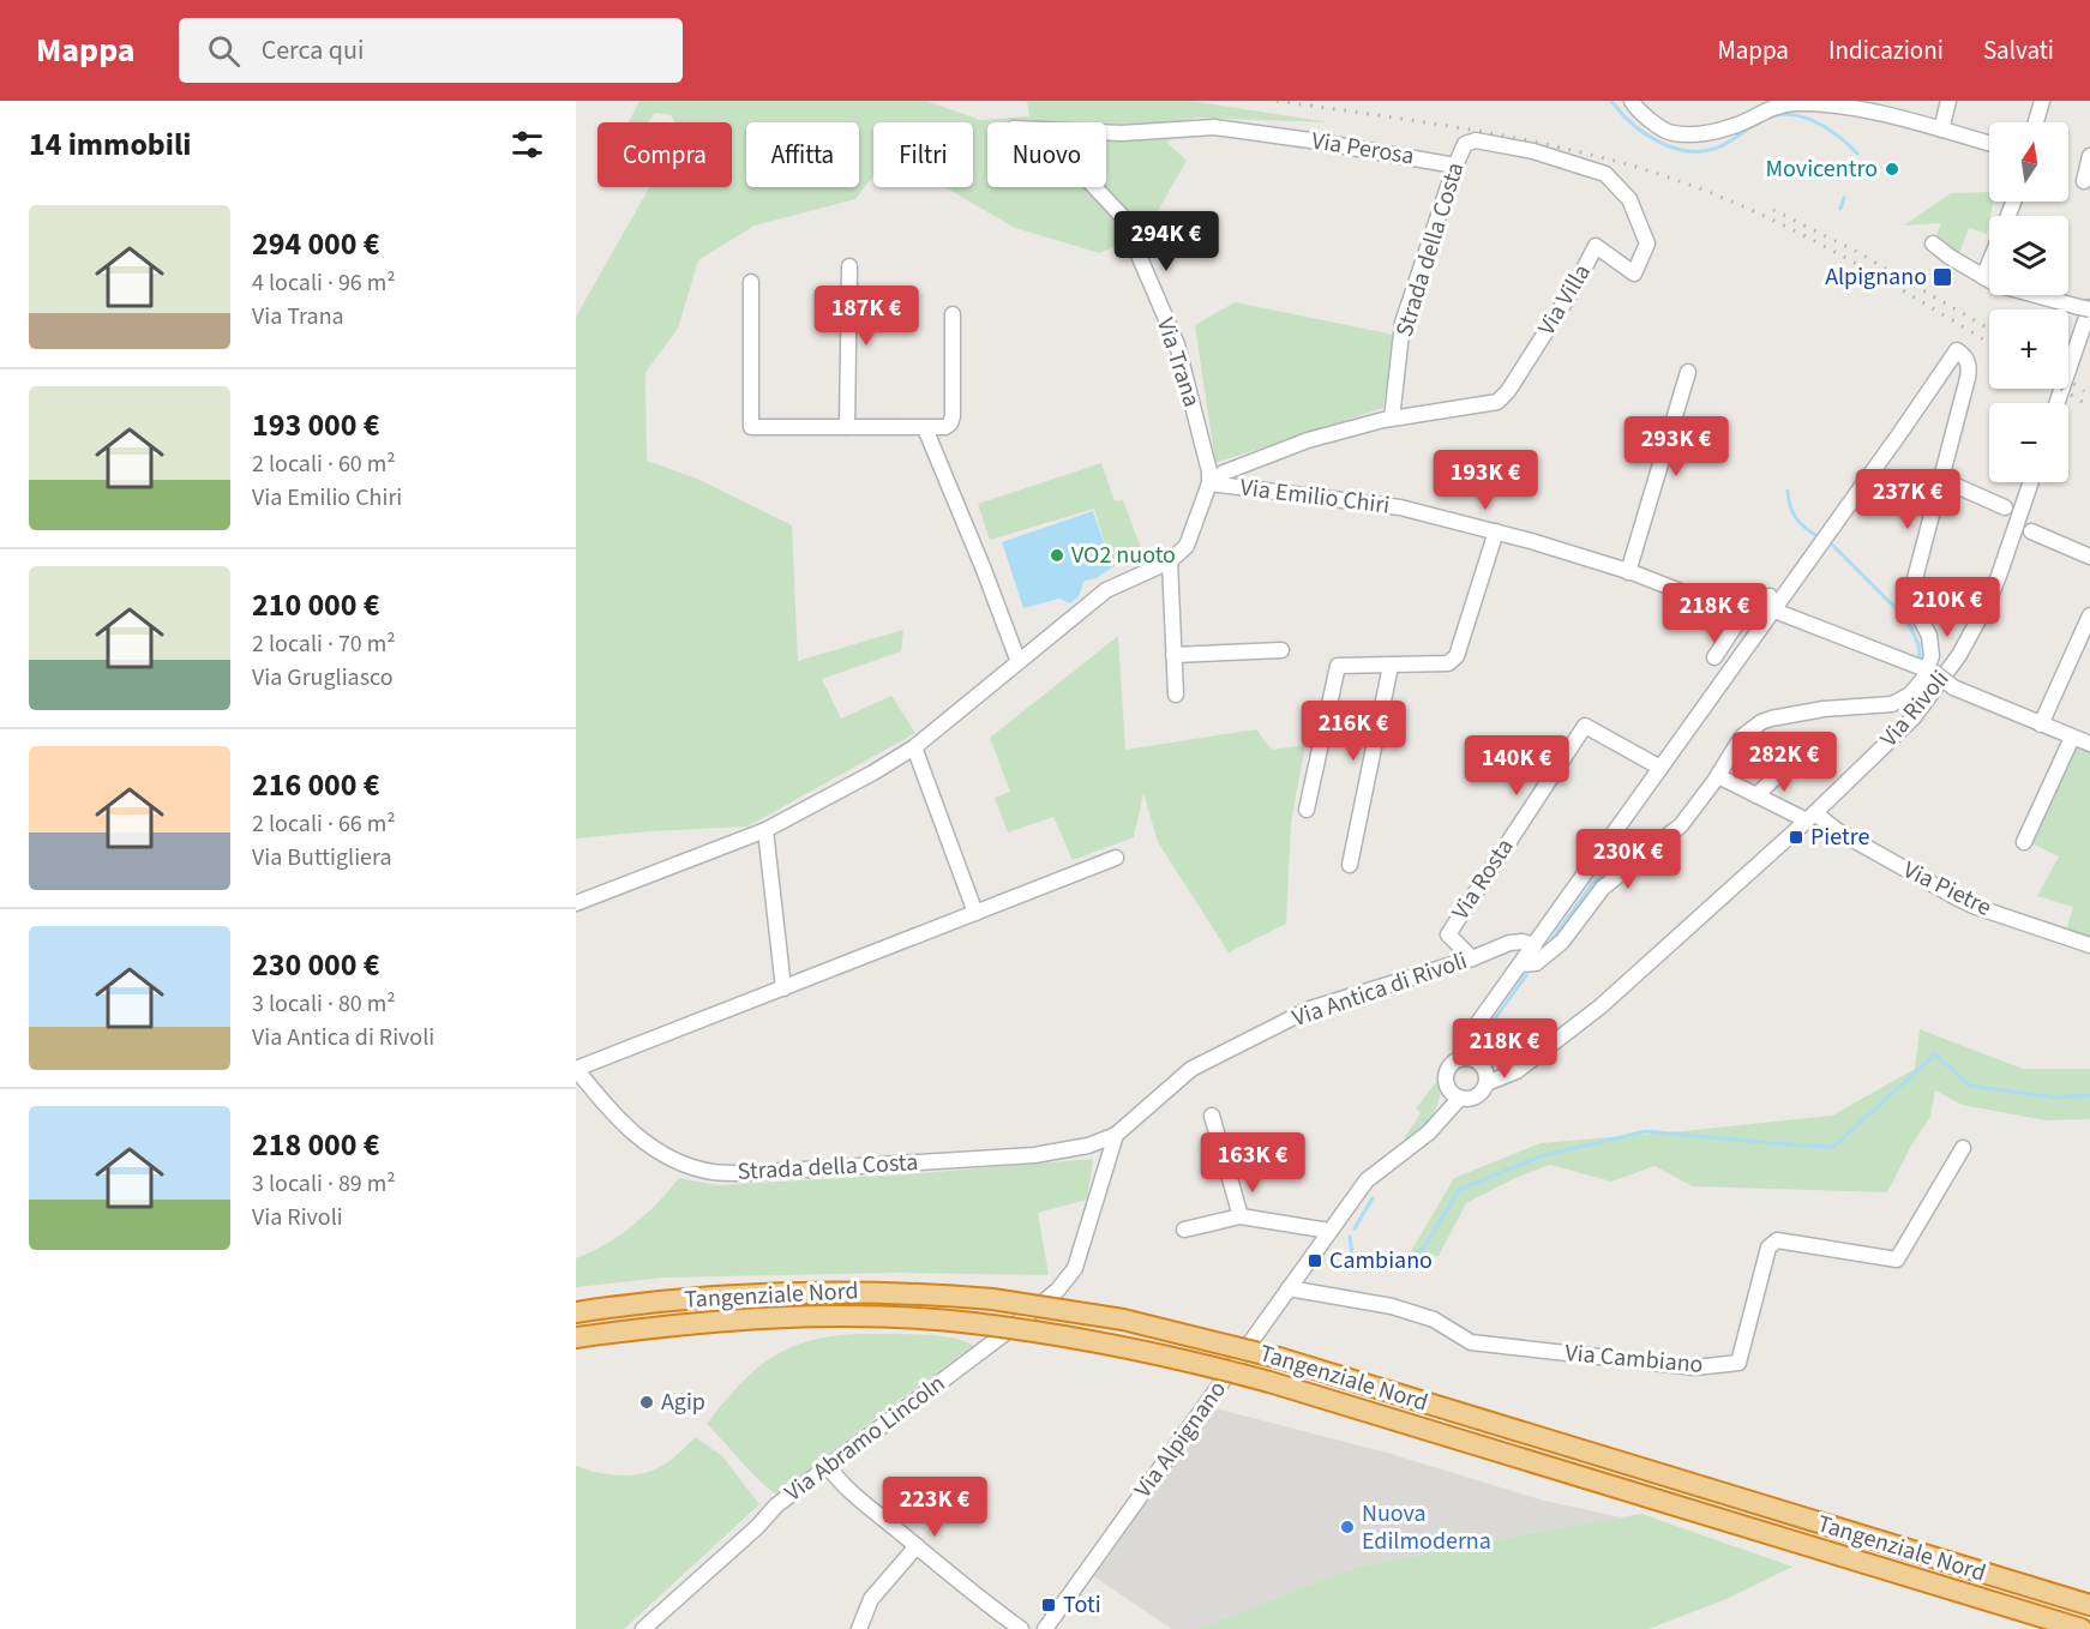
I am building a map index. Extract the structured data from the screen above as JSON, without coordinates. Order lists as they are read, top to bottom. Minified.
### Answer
{"streets":{"highway":["Tangenziale Nord"],"street":["Via Perosa","Strada della Costa","Via Villa","Via Trana","Via Emilio Chiri","Via Rivoli","Via Rosta","Via Pietre","Via Antica di Rivoli","Via Cambiano","Via Abramo Lincoln","Via Alpignano"]},"crossings":[["Via Perosa","Strada della Costa"],["Strada della Costa","Via Villa"],["Strada della Costa","Via Antica di Rivoli"],["Strada della Costa","Via Abramo Lincoln"],["Via Trana","Via Emilio Chiri"],["Via Emilio Chiri","Via Rivoli"],["Via Rivoli","Via Rosta"],["Via Rivoli","Via Pietre"],["Via Rivoli","Via Antica di Rivoli"],["Via Rivoli","Via Alpignano"],["Via Rosta","Via Antica di Rivoli"],["Via Antica di Rivoli","Via Abramo Lincoln"],["Via Cambiano","Via Alpignano"]],"places":{"other":["Movicentro","VO2 nuoto","Agip","Nuova Edilmoderna"],"transit":["Alpignano","Pietre","Cambiano","Toti"]},"north":"top","page":{"header":"Mappa","search":"Cerca qui","nav":["Mappa","Indicazioni","Salvati"],"heading":"14 immobili","map_buttons":["+","−"],"chip":["Compra","Affitta","Filtri","Nuovo"],"list":[{"name":"294 000 €","note":"4 locali · 96 m² · Via Trana"},{"name":"193 000 €","note":"2 locali · 60 m² · Via Emilio Chiri"},{"name":"210 000 €","note":"2 locali · 70 m² · Via Grugliasco"},{"name":"216 000 €","note":"2 locali · 66 m² · Via Buttigliera"},{"name":"230 000 €","note":"3 locali · 80 m² · Via Antica di Rivoli"},{"name":"218 000 €","note":"3 locali · 89 m² · Via Rivoli"}],"price":["294K €","187K €","293K €","193K €","237K €","210K €","218K €","216K €","282K €","140K €","230K €","218K €","163K €","223K €"]}}
